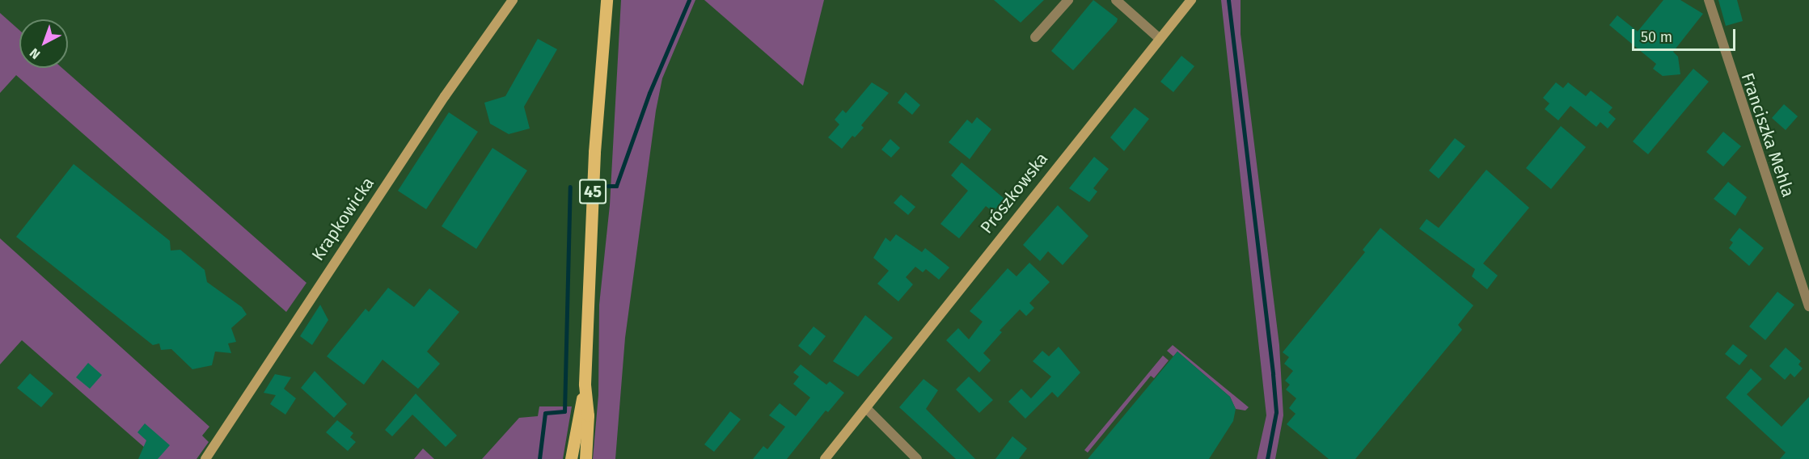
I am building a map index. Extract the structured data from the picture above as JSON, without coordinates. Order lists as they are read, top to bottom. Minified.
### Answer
{"streets":{"main road":["45","Prószkowska","Krapkowicka"],"street":["Franciszka Mehla"]},"scale_bar":"50 m","north":"bottom left"}
